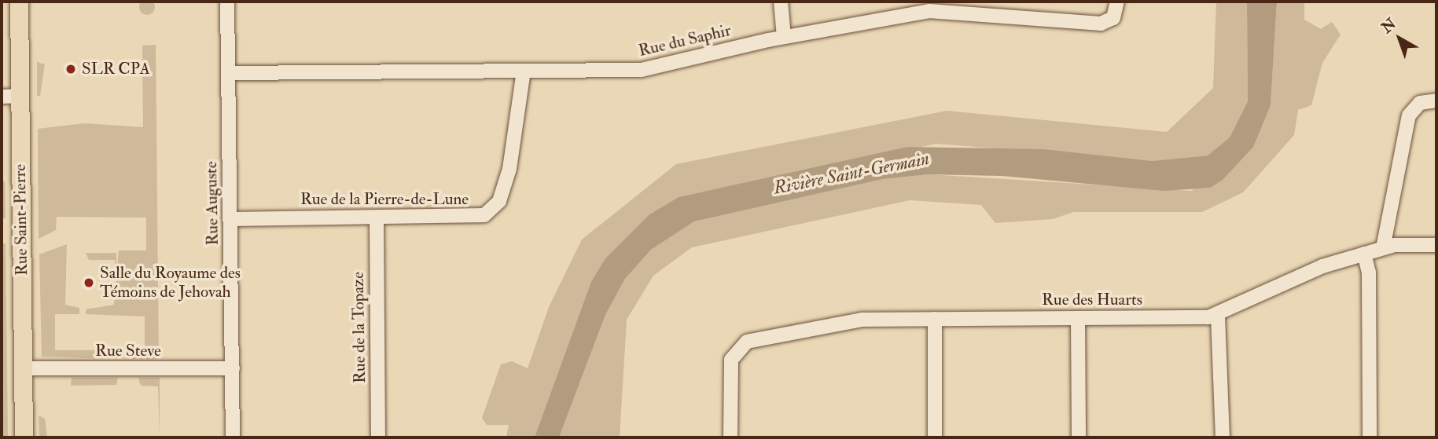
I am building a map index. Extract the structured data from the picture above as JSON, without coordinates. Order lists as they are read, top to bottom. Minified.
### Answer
{"streets":{"main road":["Rue Saint-Pierre"],"street":["Rue du Saphir","Rue de la Pierre-de-Lune","Rue Auguste","Rue des Huarts","Rue de la Topaze","Rue Steve"]},"crossings":[["Rue du Saphir","Rue de la Pierre-de-Lune"],["Rue du Saphir","Rue Auguste"],["Rue de la Pierre-de-Lune","Rue Auguste"],["Rue de la Pierre-de-Lune","Rue de la Topaze"],["Rue Auguste","Rue Steve"],["Rue Saint-Pierre","Rue Steve"]],"water":["Rivière Saint-Germain"],"places":["SLR CPA","Salle du Royaume des Témoins de Jehovah"],"north":"top left"}
